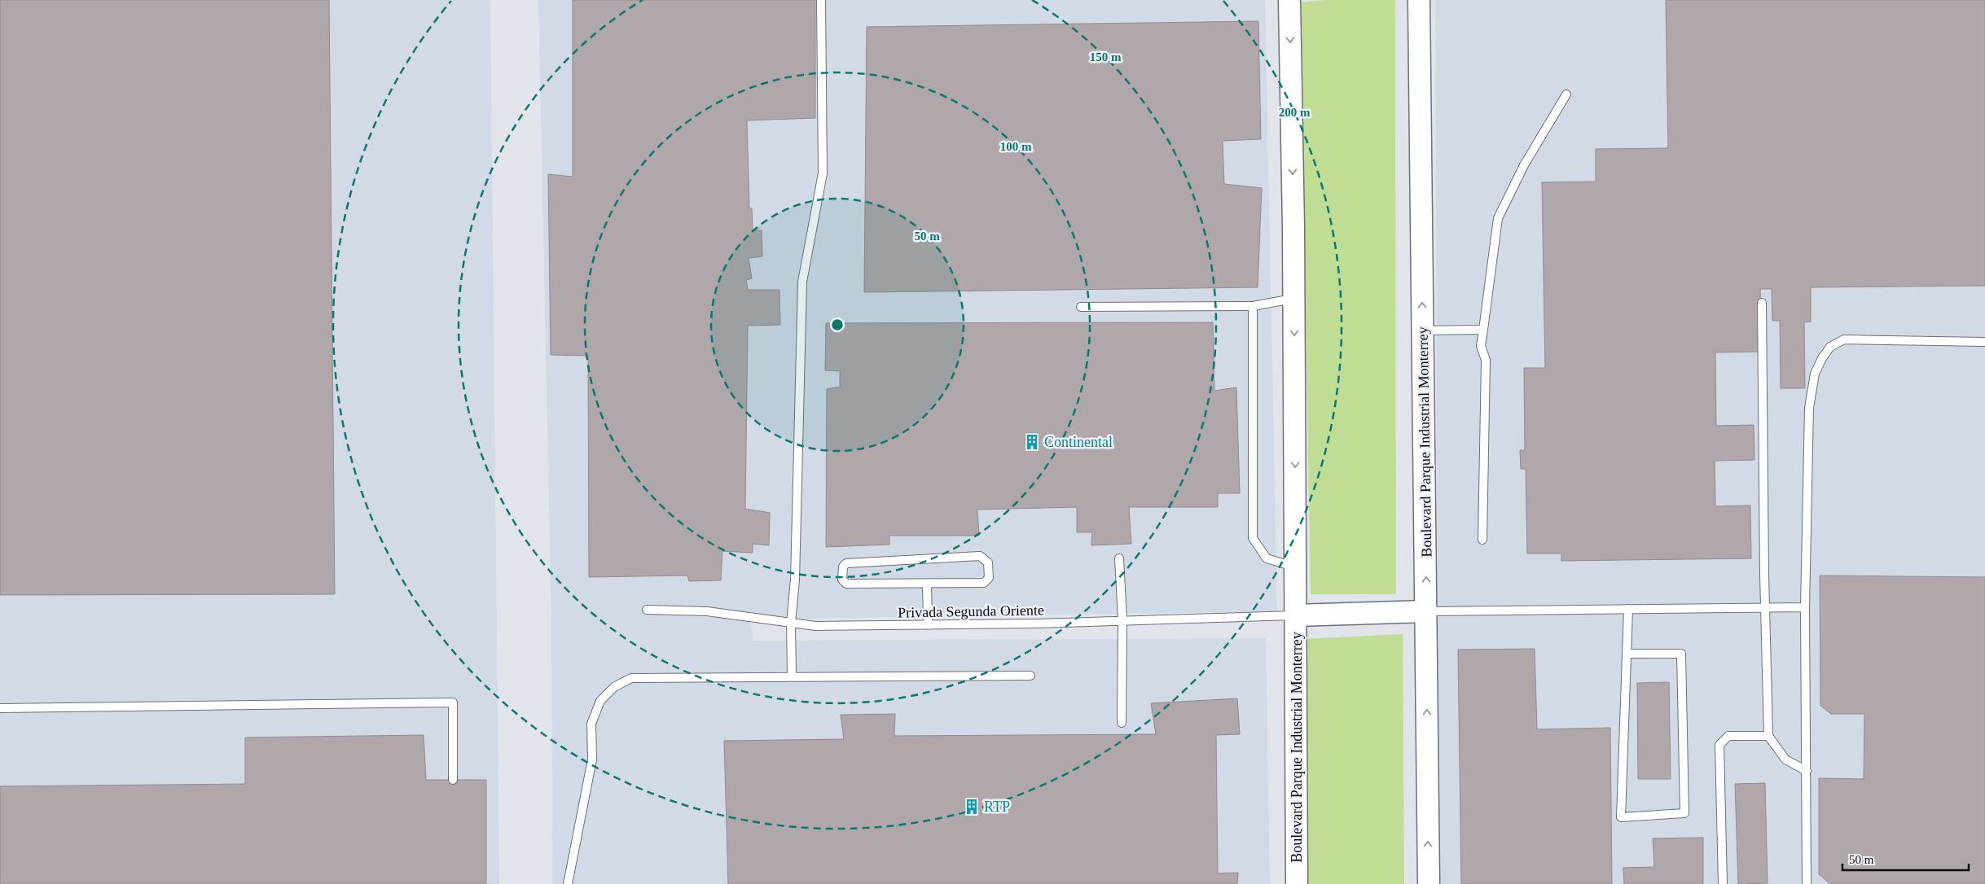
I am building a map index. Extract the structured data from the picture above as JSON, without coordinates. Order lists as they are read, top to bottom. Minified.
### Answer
{"streets":{"street":["Boulevard Parque Industrial Monterrey"],"lane":["Privada Segunda Oriente"]},"crossings":[["Boulevard Parque Industrial Monterrey","Privada Segunda Oriente"]],"places":{"building":["Continental","RTP"]},"scale_bar":"50 m","rings":["150 m","200 m","100 m","50 m"]}
